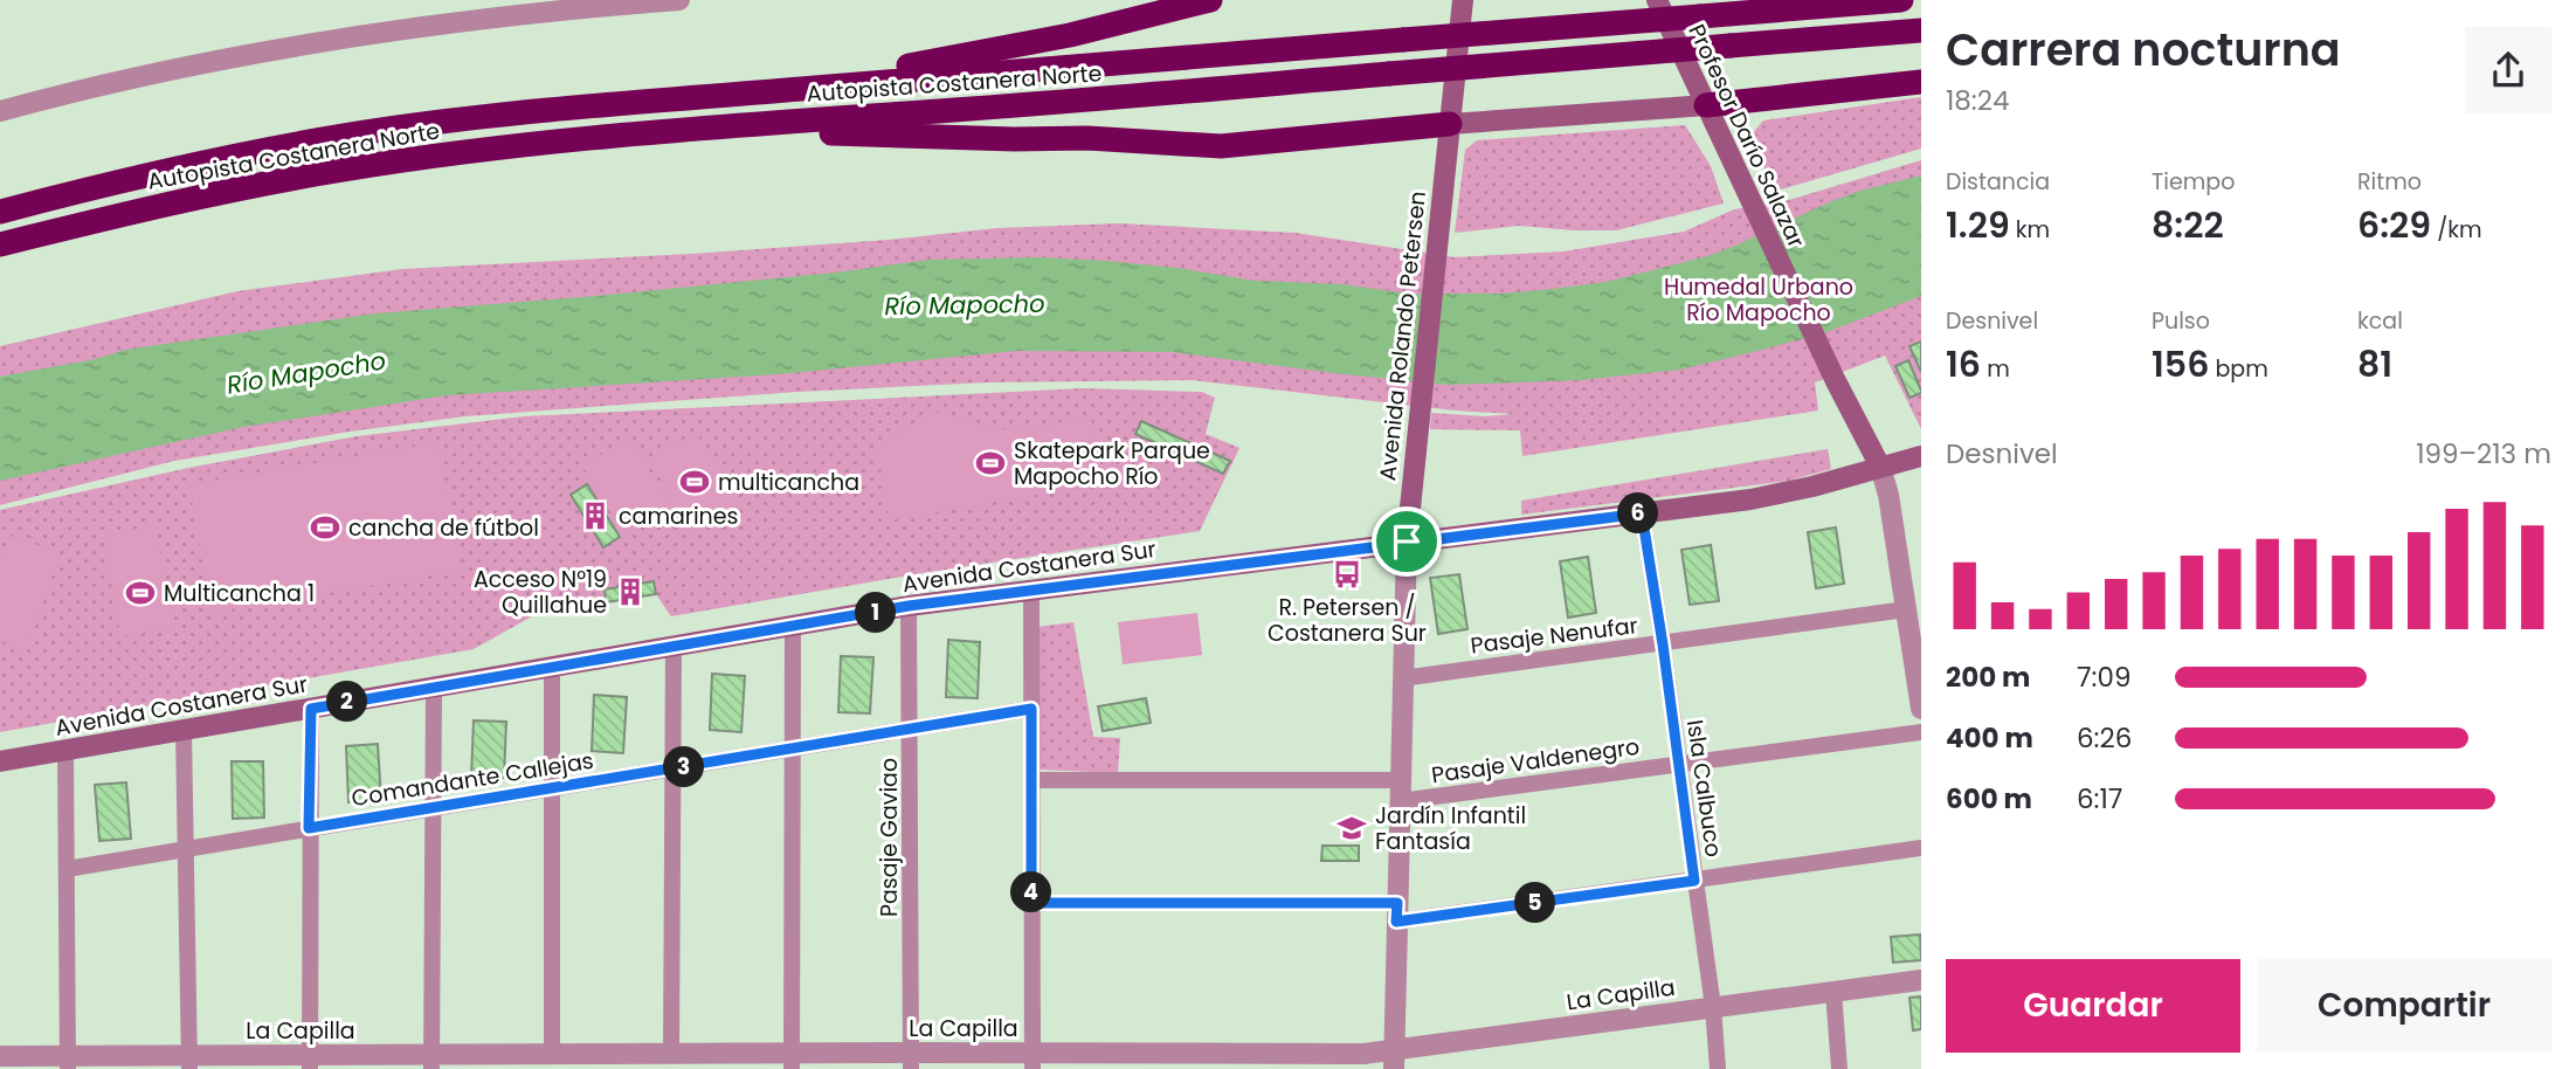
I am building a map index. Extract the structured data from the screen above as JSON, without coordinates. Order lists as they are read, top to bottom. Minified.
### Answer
{"streets":{"highway":["Autopista Costanera Norte"],"main road":["Profesor Darío Salazar","Avenida Rolando Petersen","Avenida Costanera Sur"],"street":["Pasaje Nenufar","Pasaje Valdenegro","Comandante Callejas","Isla Calbuco","Pasaje Gaviao","La Capilla"]},"crossings":[["Profesor Darío Salazar","Avenida Costanera Sur"],["Profesor Darío Salazar","Pasaje Nenufar"],["Avenida Rolando Petersen","Avenida Costanera Sur"],["Avenida Rolando Petersen","Pasaje Nenufar"],["Avenida Rolando Petersen","Pasaje Valdenegro"],["Avenida Rolando Petersen","La Capilla"],["Avenida Costanera Sur","Isla Calbuco"],["Avenida Costanera Sur","Pasaje Gaviao"],["Pasaje Nenufar","Isla Calbuco"],["Pasaje Valdenegro","Isla Calbuco"],["Comandante Callejas","Pasaje Gaviao"],["Isla Calbuco","La Capilla"],["Pasaje Gaviao","La Capilla"]],"water":["Río Mapocho"],"parks":["Humedal Urbano Río Mapocho"],"places":{"sports":["Skatepark Parque Mapocho Río","multicancha","cancha de fútbol","Multicancha 1"],"building":["camarines","Acceso N°19 Quillahue"],"bus stop":["R. Petersen / Costanera Sur"],"school or university":["Jardín Infantil Fantasía"]},"page":{"heading":["Carrera nocturna","18:24"],"stats":[["Distancia","1.29 km"],["Tiempo","8:22"],["Ritmo","6:29 /km"],["Desnivel","16 m"],["Pulso","156 bpm"],["kcal","81"]],"chart":["Desnivel","199–213 m"],"pins":["6","1","2","3","4","5"],"list":[{"name":"200 m","note":"7:09"},{"name":"400 m","note":"6:26"},{"name":"600 m","note":"6:17"}],"buttons":["Guardar","Compartir"]}}
